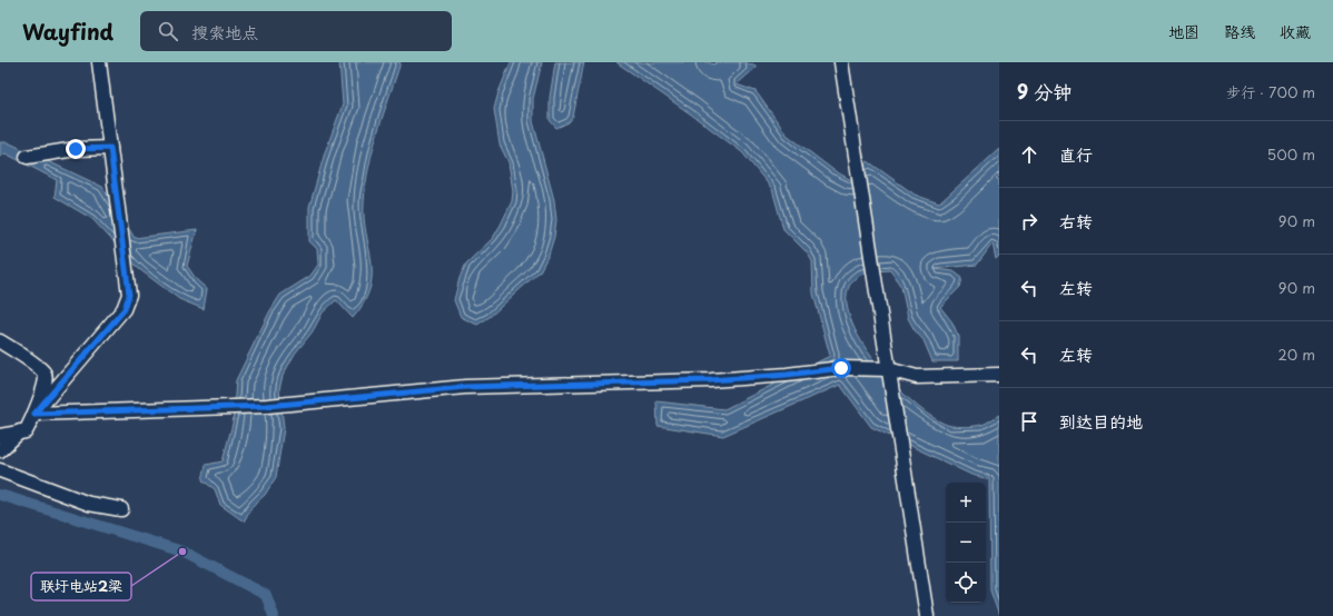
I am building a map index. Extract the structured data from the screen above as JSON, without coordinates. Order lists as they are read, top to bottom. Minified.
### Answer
{"places":["联圩电站2梁"],"page":{"header":"Wayfind","search":"搜索地点","nav":["地图","路线","收藏"],"heading":["9 分钟","步行 · 700 m"],"list":[["直行","500 m"],["右转","90 m"],["左转","90 m"],["左转","20 m"],"到达目的地"],"map_buttons":["+","−"]}}
